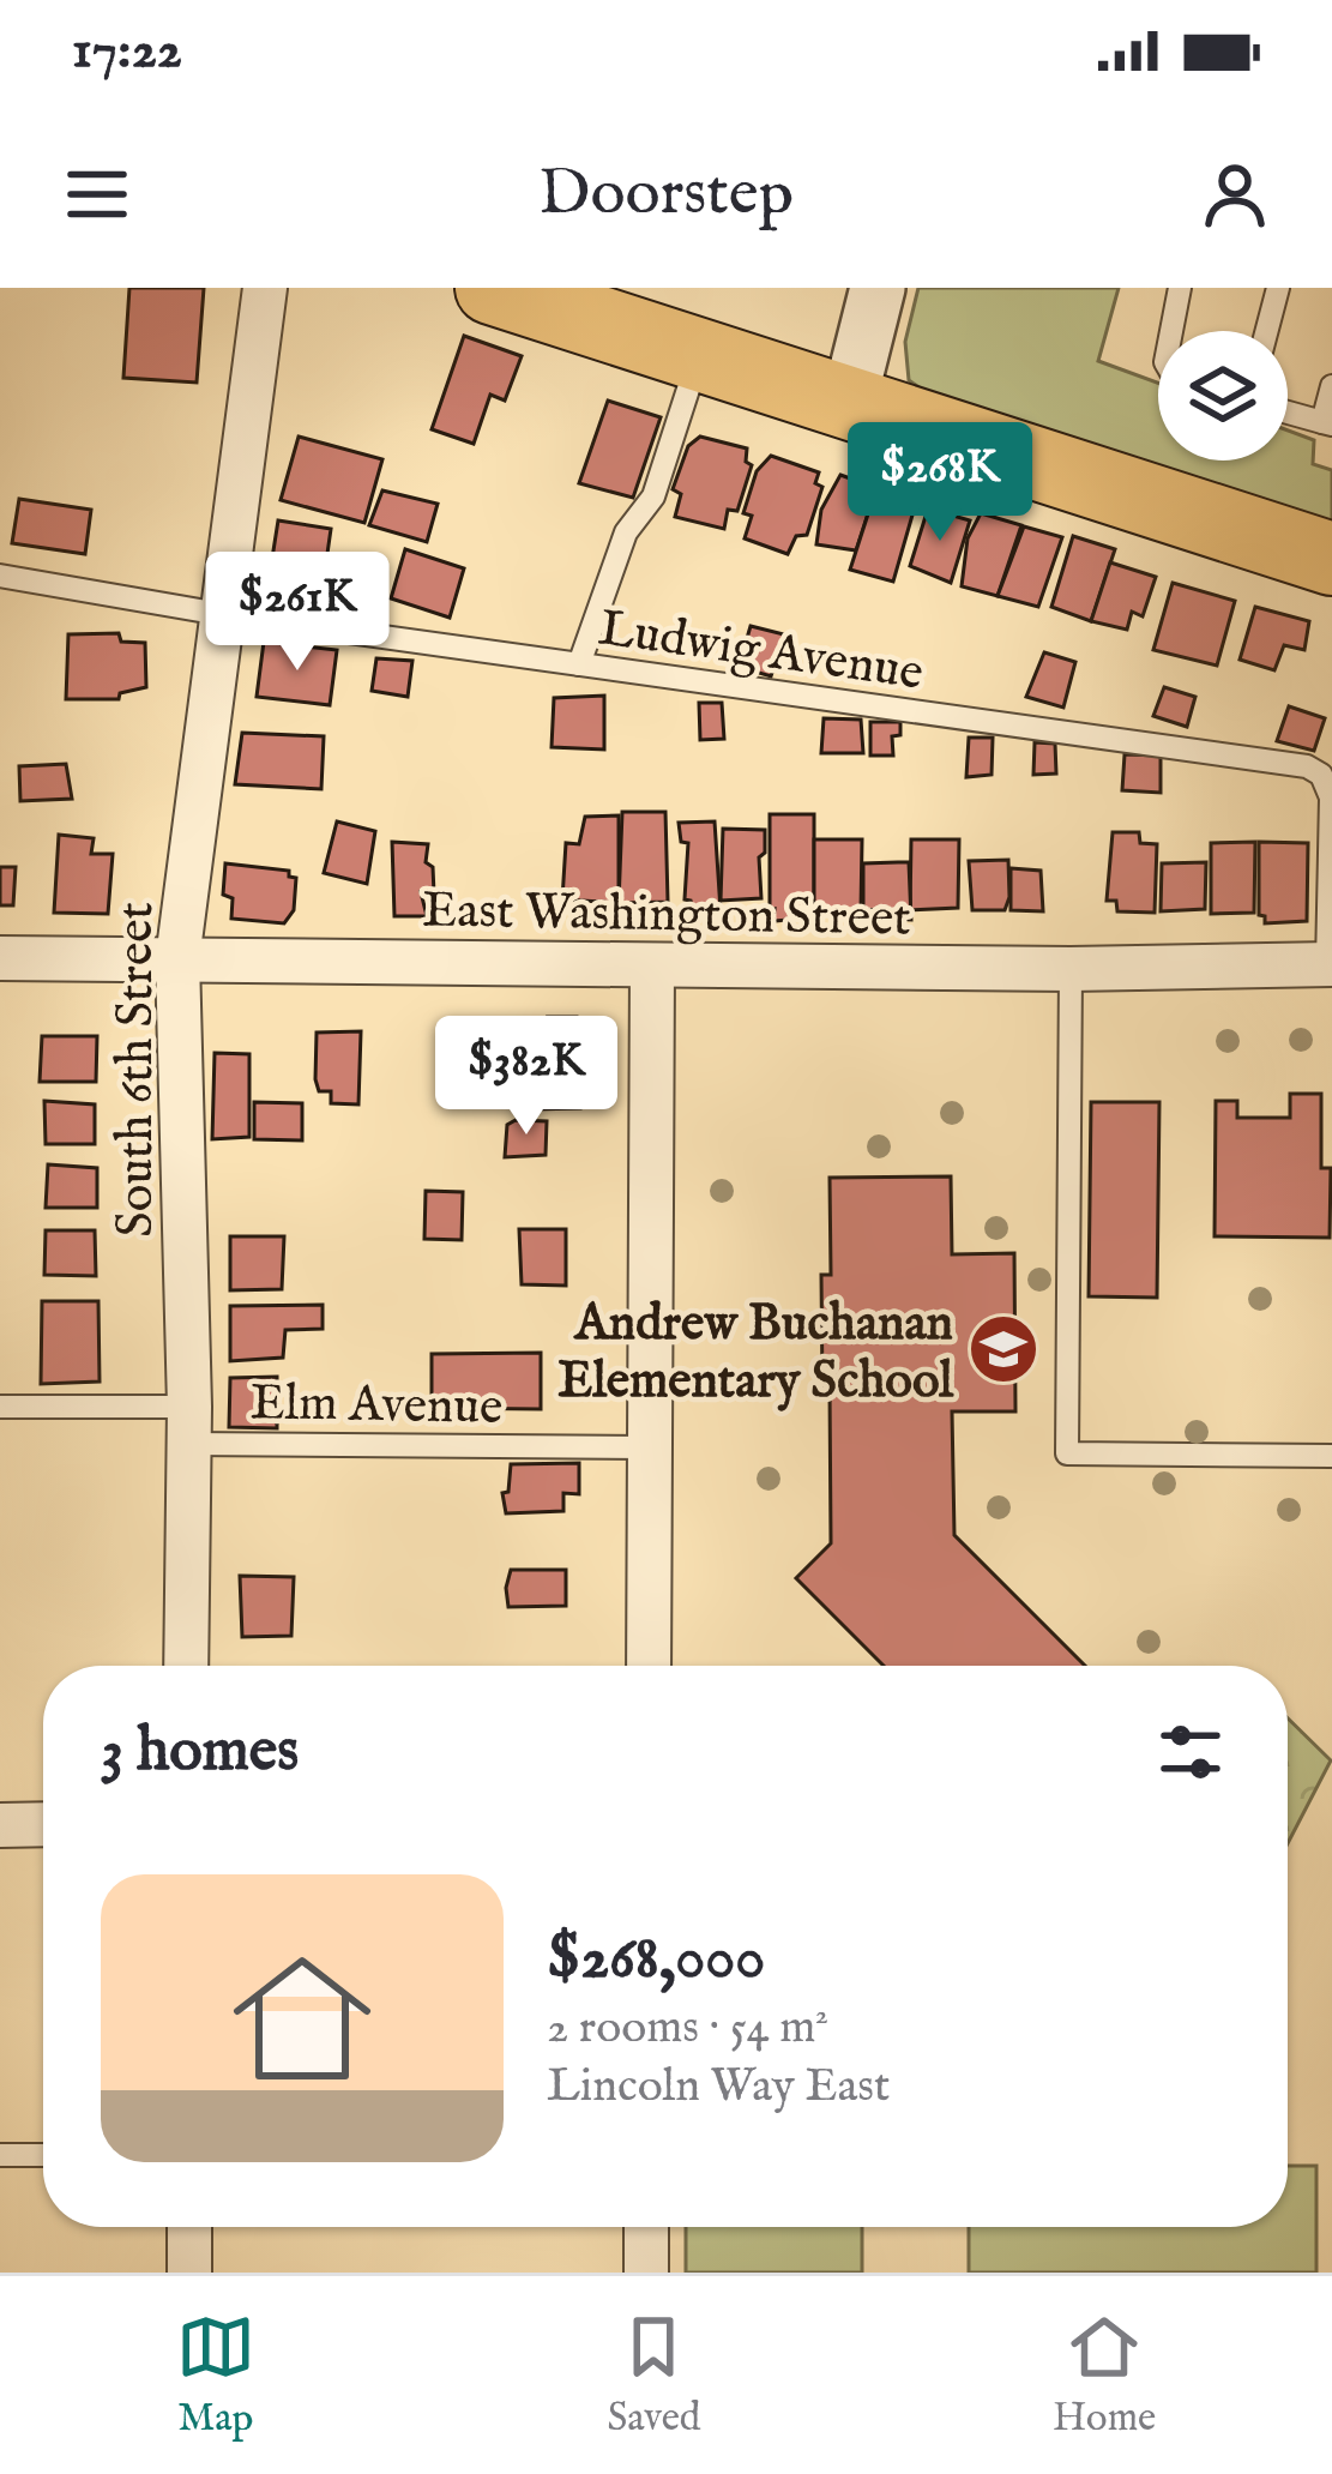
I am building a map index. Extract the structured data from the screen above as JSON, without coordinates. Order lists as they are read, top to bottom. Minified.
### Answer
{"streets":{"street":["East Washington Street","South 6th Street"],"lane":["Ludwig Avenue","Elm Avenue"]},"crossings":[["Ludwig Avenue","East Washington Street"],["Ludwig Avenue","South 6th Street"],["East Washington Street","South 6th Street"],["South 6th Street","Elm Avenue"]],"places":{"school or university":["Andrew Buchanan Elementary School"]},"page":{"status":"17:22","header":"Doorstep","price":["$268K","$261K","$382K"],"heading":"3 homes","list":[{"name":"$268,000","note":"2 rooms · 54 m² · Lincoln Way East"}],"tabs":["Map","Saved","Home"]}}
